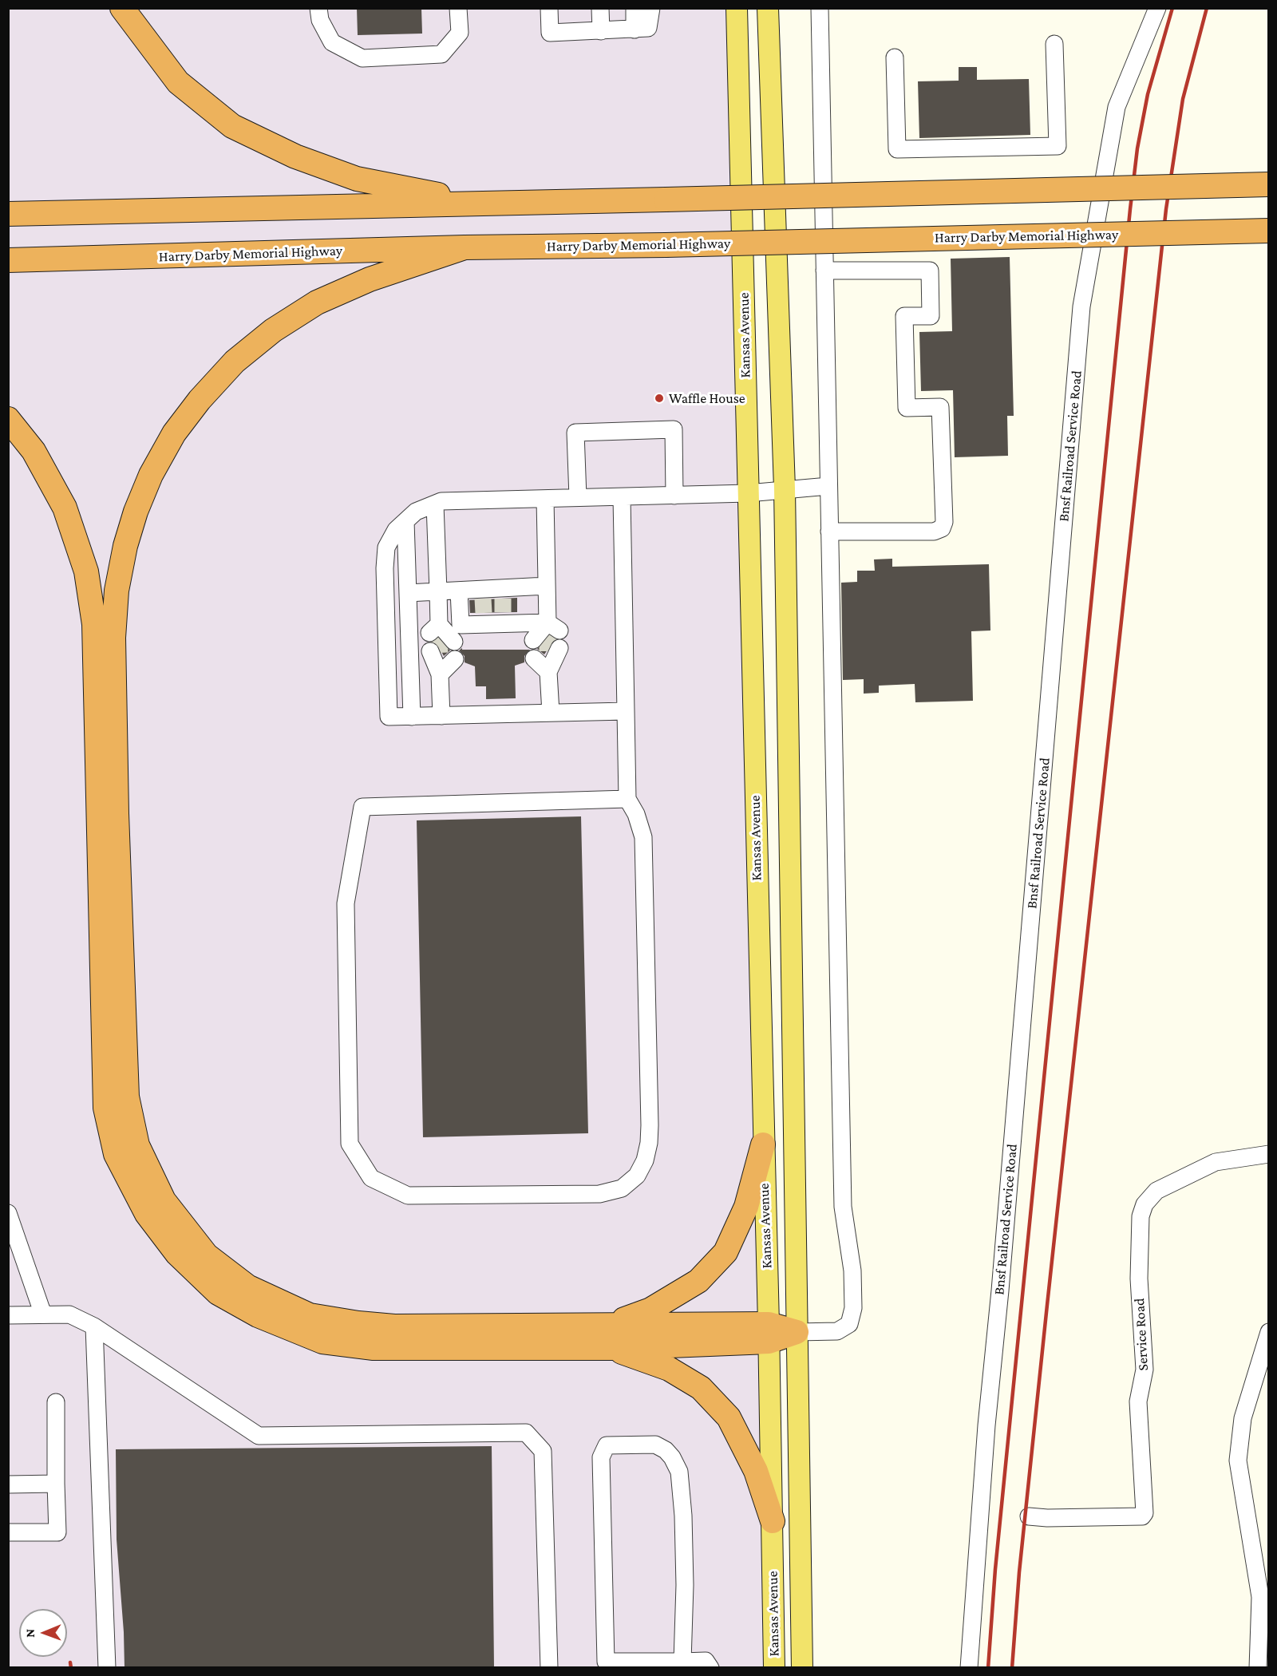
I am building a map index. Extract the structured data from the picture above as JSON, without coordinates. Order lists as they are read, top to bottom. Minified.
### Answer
{"streets":{"highway":["Harry Darby Memorial Highway"],"main road":["Kansas Avenue"],"street":["Bnsf Railroad Service Road","Service Road"]},"places":["Waffle House"],"north":"left"}
